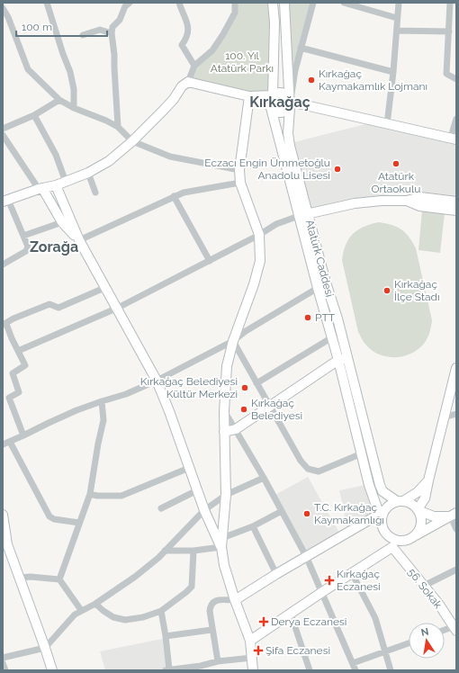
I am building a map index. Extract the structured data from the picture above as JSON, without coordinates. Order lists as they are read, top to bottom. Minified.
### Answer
{"streets":{"street":["Atatürk Caddesi","56. Sokak"]},"crossings":[["Atatürk Caddesi","56. Sokak"]],"districts":["Kırkağaç","Zorağa"],"parks":["100. Yıl Atatürk Parkı"],"places":{"other":["Kırkağaç Kaymakamlık Lojmanı","Atatürk Ortaokulu","Eczacı Engin Ümmetoğlu Anadolu Lisesi","Kırkağaç İlçe Stadı","PTT","Kırkağaç Belediyesi Kültür Merkezi","Kırkağaç Belediyesi","T.C. Kırkağaç Kaymakamlığı"],"health":["Kırkağaç Eczanesi","Derya Eczanesi","Şifa Eczanesi"]},"scale_bar":"100 m","north":"top"}
